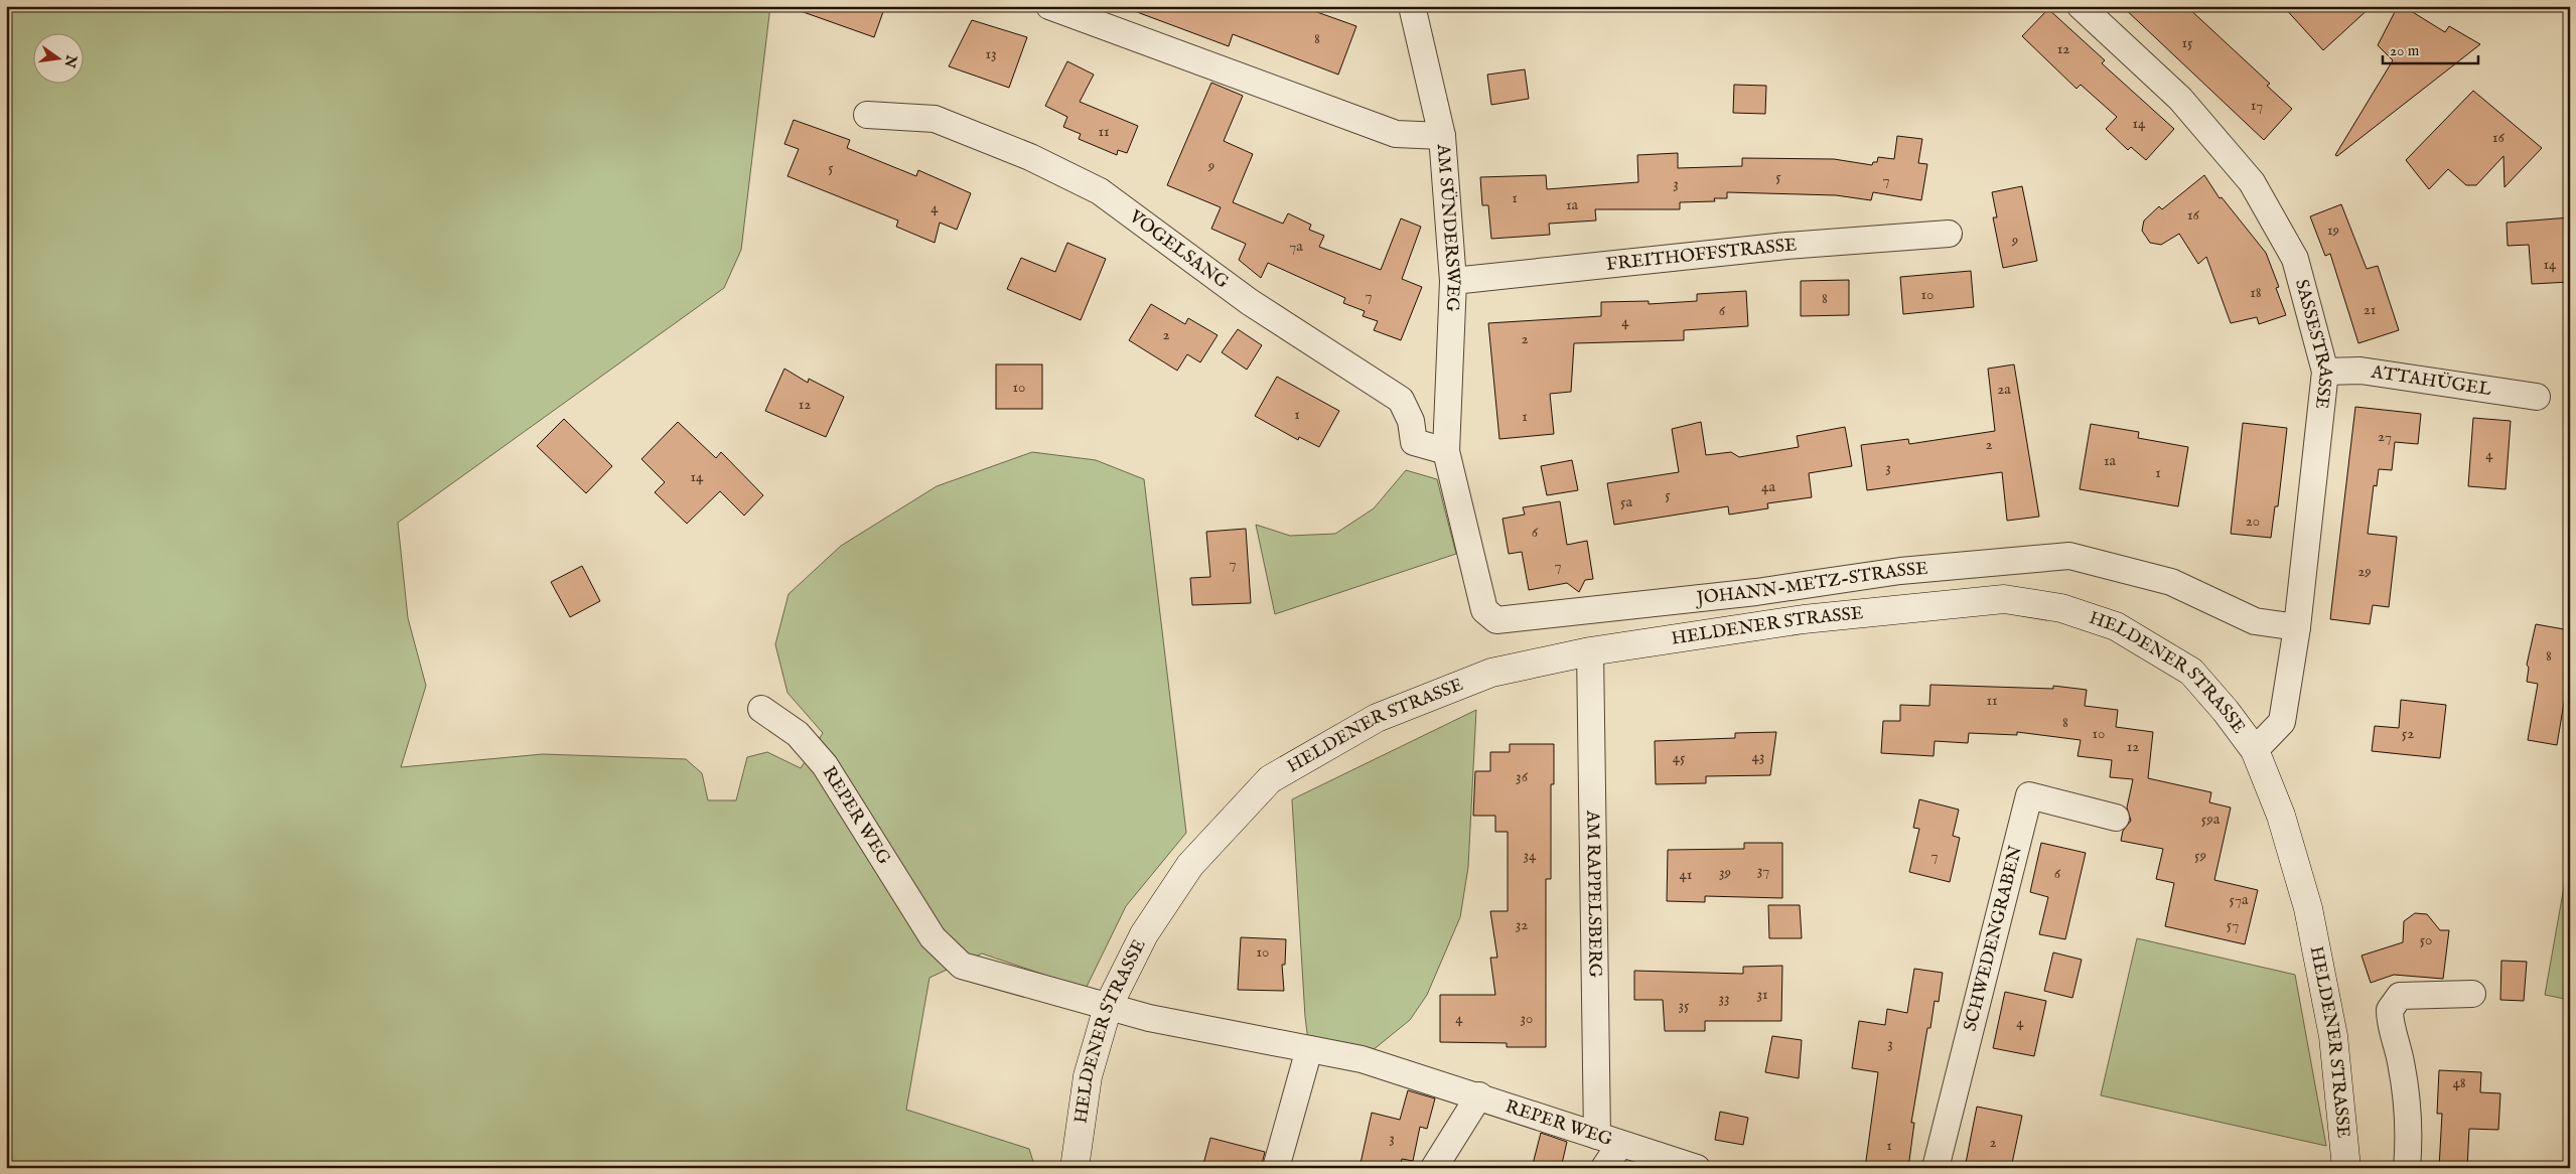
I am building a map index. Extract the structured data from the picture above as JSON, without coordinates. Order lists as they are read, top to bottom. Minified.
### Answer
{"streets":{"main road":["HELDENER STRASSE"],"street":["AM SÜNDERSWEG","VOGELSANG","FREITHOFFSTRASSE","SASSESTRASSE","ATTAHÜGEL","JOHANN-METZ-STRASSE","REPER WEG","AM RAPPELSBERG","SCHWEDENGRABEN"]},"crossings":[["AM SÜNDERSWEG","VOGELSANG"],["AM SÜNDERSWEG","FREITHOFFSTRASSE"],["AM SÜNDERSWEG","JOHANN-METZ-STRASSE"],["VOGELSANG","JOHANN-METZ-STRASSE"],["SASSESTRASSE","ATTAHÜGEL"],["SASSESTRASSE","JOHANN-METZ-STRASSE"],["SASSESTRASSE","HELDENER STRASSE"],["HELDENER STRASSE","REPER WEG"],["HELDENER STRASSE","AM RAPPELSBERG"],["REPER WEG","AM RAPPELSBERG"]],"house_numbers":["8","15","12","13","17","14","11","16","9","5","5","7","3","1","1a","4","16","19","9","7a","14","18","10","7","8","21","6","4","2","2","10","2a","12","1","1","27","2","4","1a","3","1","14","4a","5","5a","20","6","7","7","29","8","11","8","10","52","12","43","45","36","59a","34","7","59","37","39","6","41","57a","32","57","50","10","31","33","35","4","30","4","3","48","3","2","1"],"scale_bar":"20 m","north":"right"}
